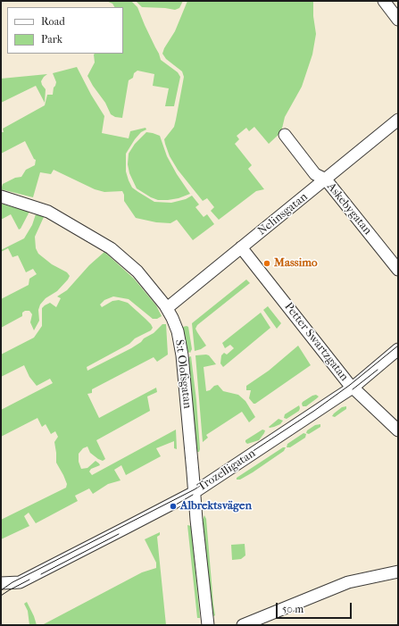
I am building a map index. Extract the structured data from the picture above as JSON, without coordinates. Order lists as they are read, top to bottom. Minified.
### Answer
{"streets":{"street":["Askebygatan","Nelinsgatan","Petter Swartzgatan","S:t Olofsgatan","Trozelligatan"]},"crossings":[["Askebygatan","Nelinsgatan"],["Nelinsgatan","Petter Swartzgatan"],["Nelinsgatan","S:t Olofsgatan"],["Petter Swartzgatan","Trozelligatan"],["S:t Olofsgatan","Trozelligatan"]],"places":["Massimo","Albrektsvägen"],"legend":["Road","Park"],"scale_bar":"50 m"}
